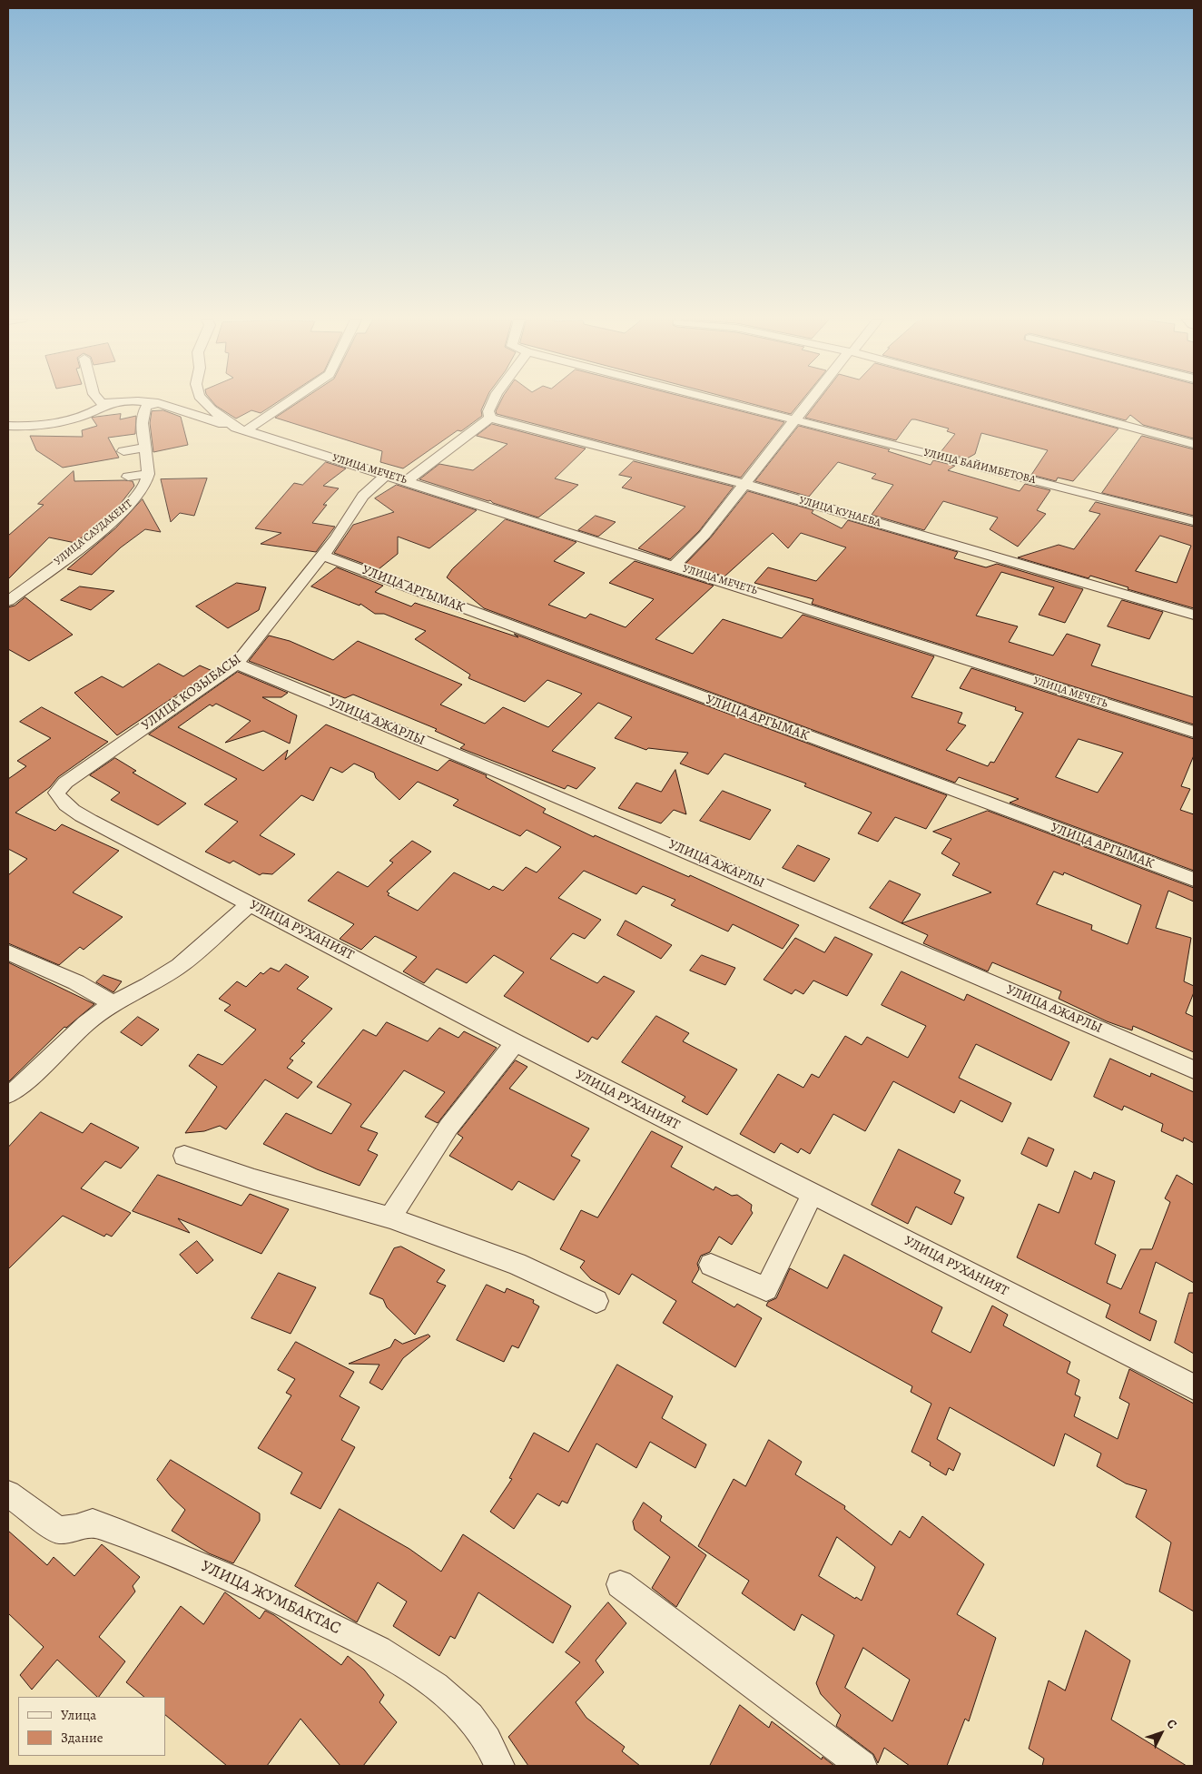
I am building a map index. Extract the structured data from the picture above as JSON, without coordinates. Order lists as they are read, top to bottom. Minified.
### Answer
{"streets":{"street":["УЛИЦА БАЙИМБЕТОВА","УЛИЦА МЕЧЕТЬ","УЛИЦА КУНАЕВА","УЛИЦА САУДАКЕНТ","УЛИЦА АРГЫМАК","УЛИЦА КОЗЫБАСЫ","УЛИЦА АЖАРЛЫ","УЛИЦА РУХАНИЯТ","УЛИЦА ЖУМБАКТАС"]},"crossings":[["УЛИЦА МЕЧЕТЬ","УЛИЦА КОЗЫБАСЫ"],["УЛИЦА АРГЫМАК","УЛИЦА КОЗЫБАСЫ"],["УЛИЦА КОЗЫБАСЫ","УЛИЦА АЖАРЛЫ"],["УЛИЦА КОЗЫБАСЫ","УЛИЦА РУХАНИЯТ"]],"legend":["Улица","Здание"],"north":"top right"}
